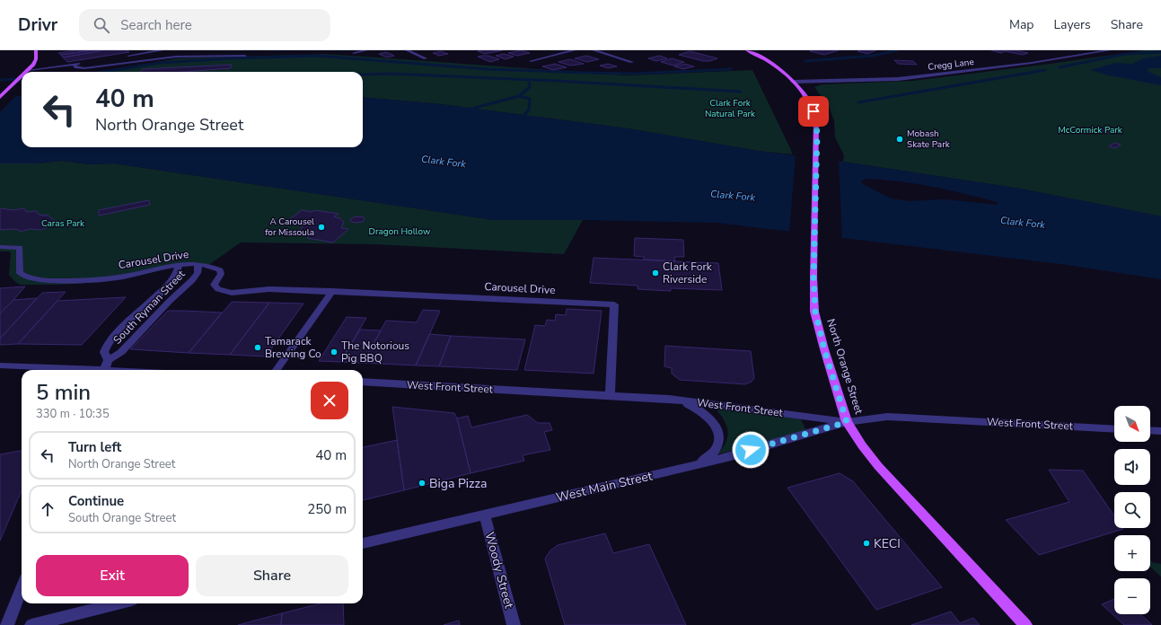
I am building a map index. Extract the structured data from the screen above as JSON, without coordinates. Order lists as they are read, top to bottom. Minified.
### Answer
{"streets":{"main road":["North Orange Street"],"street":["Cregg Lane","Carousel Drive","South Ryman Street","West Front Street","West Main Street","Woody Street"]},"crossings":[["Cregg Lane","North Orange Street"],["Carousel Drive","South Ryman Street"],["Carousel Drive","West Front Street"],["North Orange Street","West Front Street"],["North Orange Street","West Main Street"],["West Front Street","West Main Street"],["West Main Street","Woody Street"]],"water":["Clark Fork"],"parks":["Clark Fork Natural Park","McCormick Park","Caras Park","Dragon Hollow"],"places":["Mobash Skate Park","A Carousel for Missoula","Clark Fork Riverside","Tamarack Brewing Co","The Notorious Pig BBQ","Biga Pizza","KECI"],"north":"bottom right","page":{"header":"Drivr","search":"Search here","nav":["Map","Layers","Share"],"turn":["40 m","North Orange Street"],"heading":["5 min","330 m · 10:35"],"map_buttons":["+","−"],"list":[{"name":"Turn left","note":"North Orange Street","value":"40 m"},{"name":"Continue","note":"South Orange Street","value":"250 m"}],"buttons":["Exit","Share"]}}
